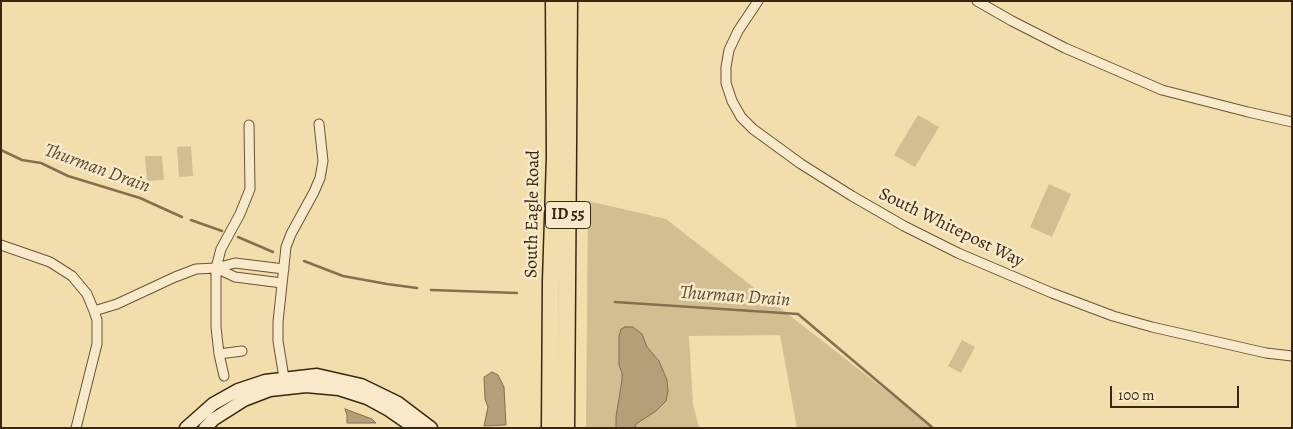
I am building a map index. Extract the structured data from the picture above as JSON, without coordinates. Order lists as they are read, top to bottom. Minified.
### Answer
{"streets":{"highway":["South Eagle Road","ID 55"],"street":["South Whitepost Way"]},"water":["Thurman Drain"],"scale_bar":"100 m"}
